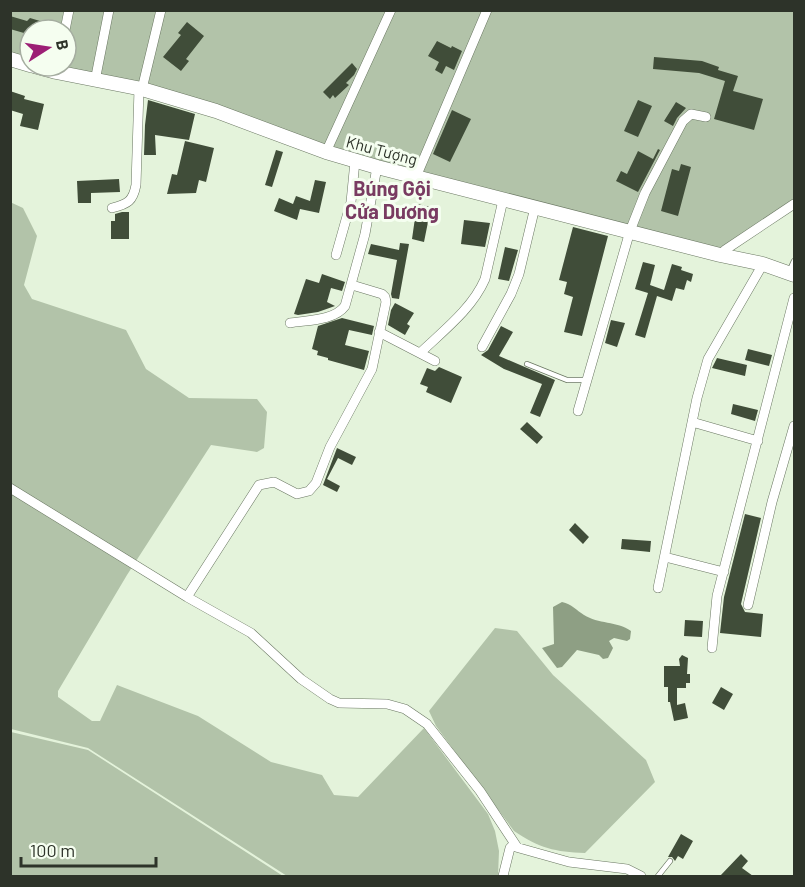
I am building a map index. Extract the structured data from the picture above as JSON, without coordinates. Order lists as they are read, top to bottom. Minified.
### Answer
{"streets":{"street":["Khu Tượng"]},"districts":["Búng Gội Cửa Dương"],"scale_bar":"100 m","north":"right"}
